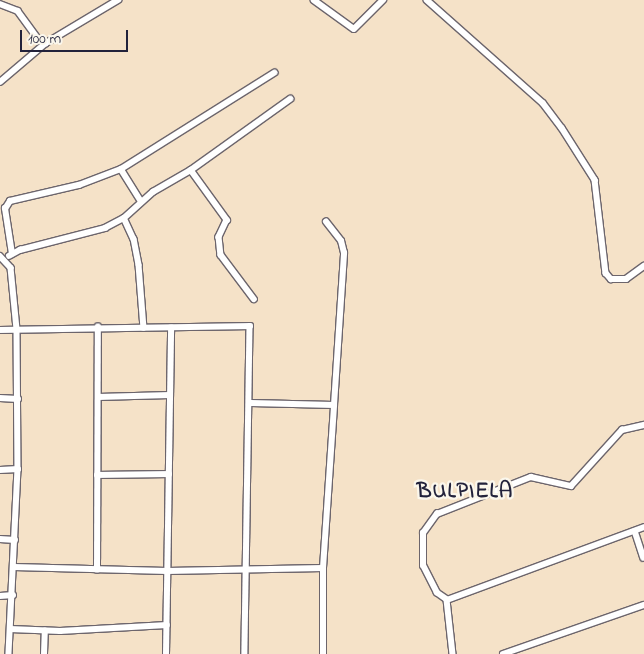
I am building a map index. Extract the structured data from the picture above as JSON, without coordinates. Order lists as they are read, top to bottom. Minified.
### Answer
{"districts":["BULPIELA"],"scale_bar":"100 m"}
